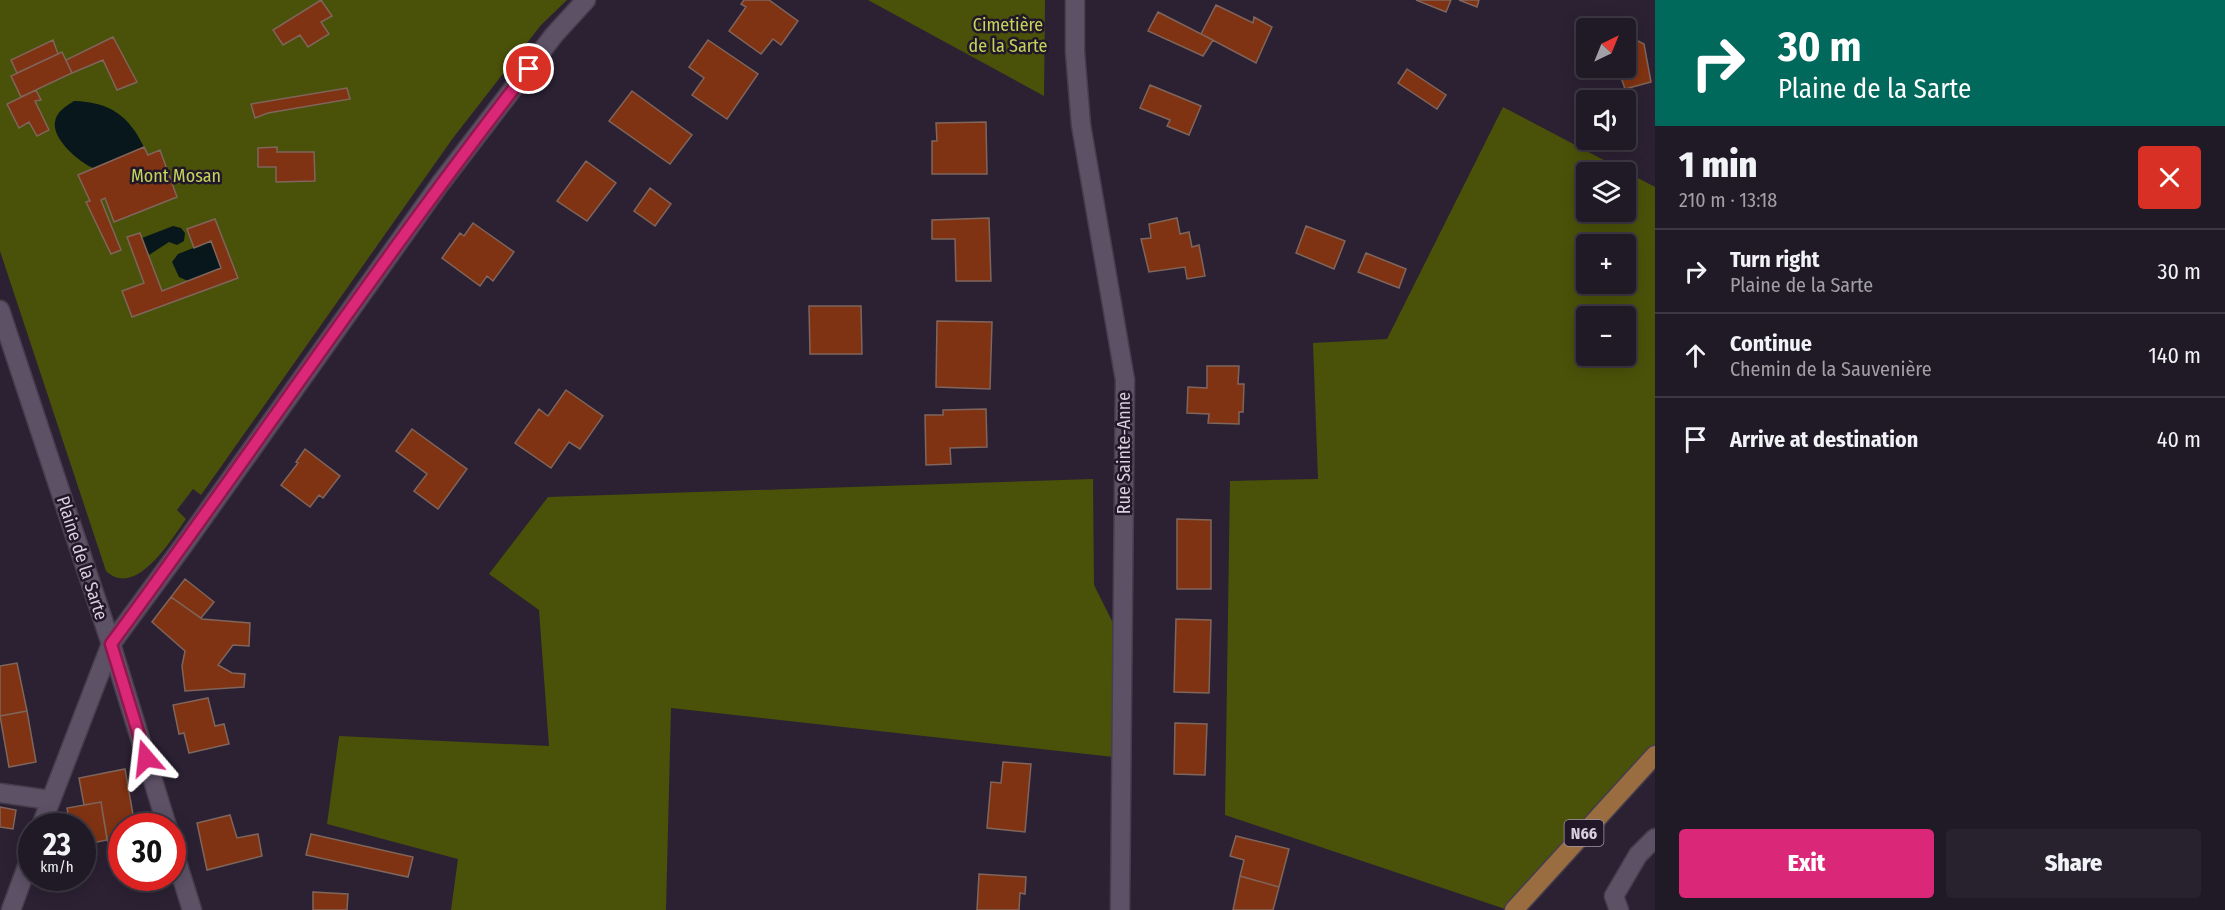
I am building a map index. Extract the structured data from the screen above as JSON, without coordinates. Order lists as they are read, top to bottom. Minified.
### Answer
{"streets":{"main road":["N66"],"street":["Rue Sainte-Anne","Plaine de la Sarte"]},"parks":["Cimetière de la Sarte","Mont Mosan"],"north":"top right","page":{"turn":["30 m","Plaine de la Sarte"],"map_buttons":["+","−"],"heading":["1 min","210 m · 13:18"],"list":[{"name":"Turn right","note":"Plaine de la Sarte","value":"30 m"},{"name":"Continue","note":"Chemin de la Sauvenière","value":"140 m"},{"name":"Arrive at destination","value":"40 m"}],"speed":"23 km/h","limit":"30","buttons":["Exit","Share"]}}
